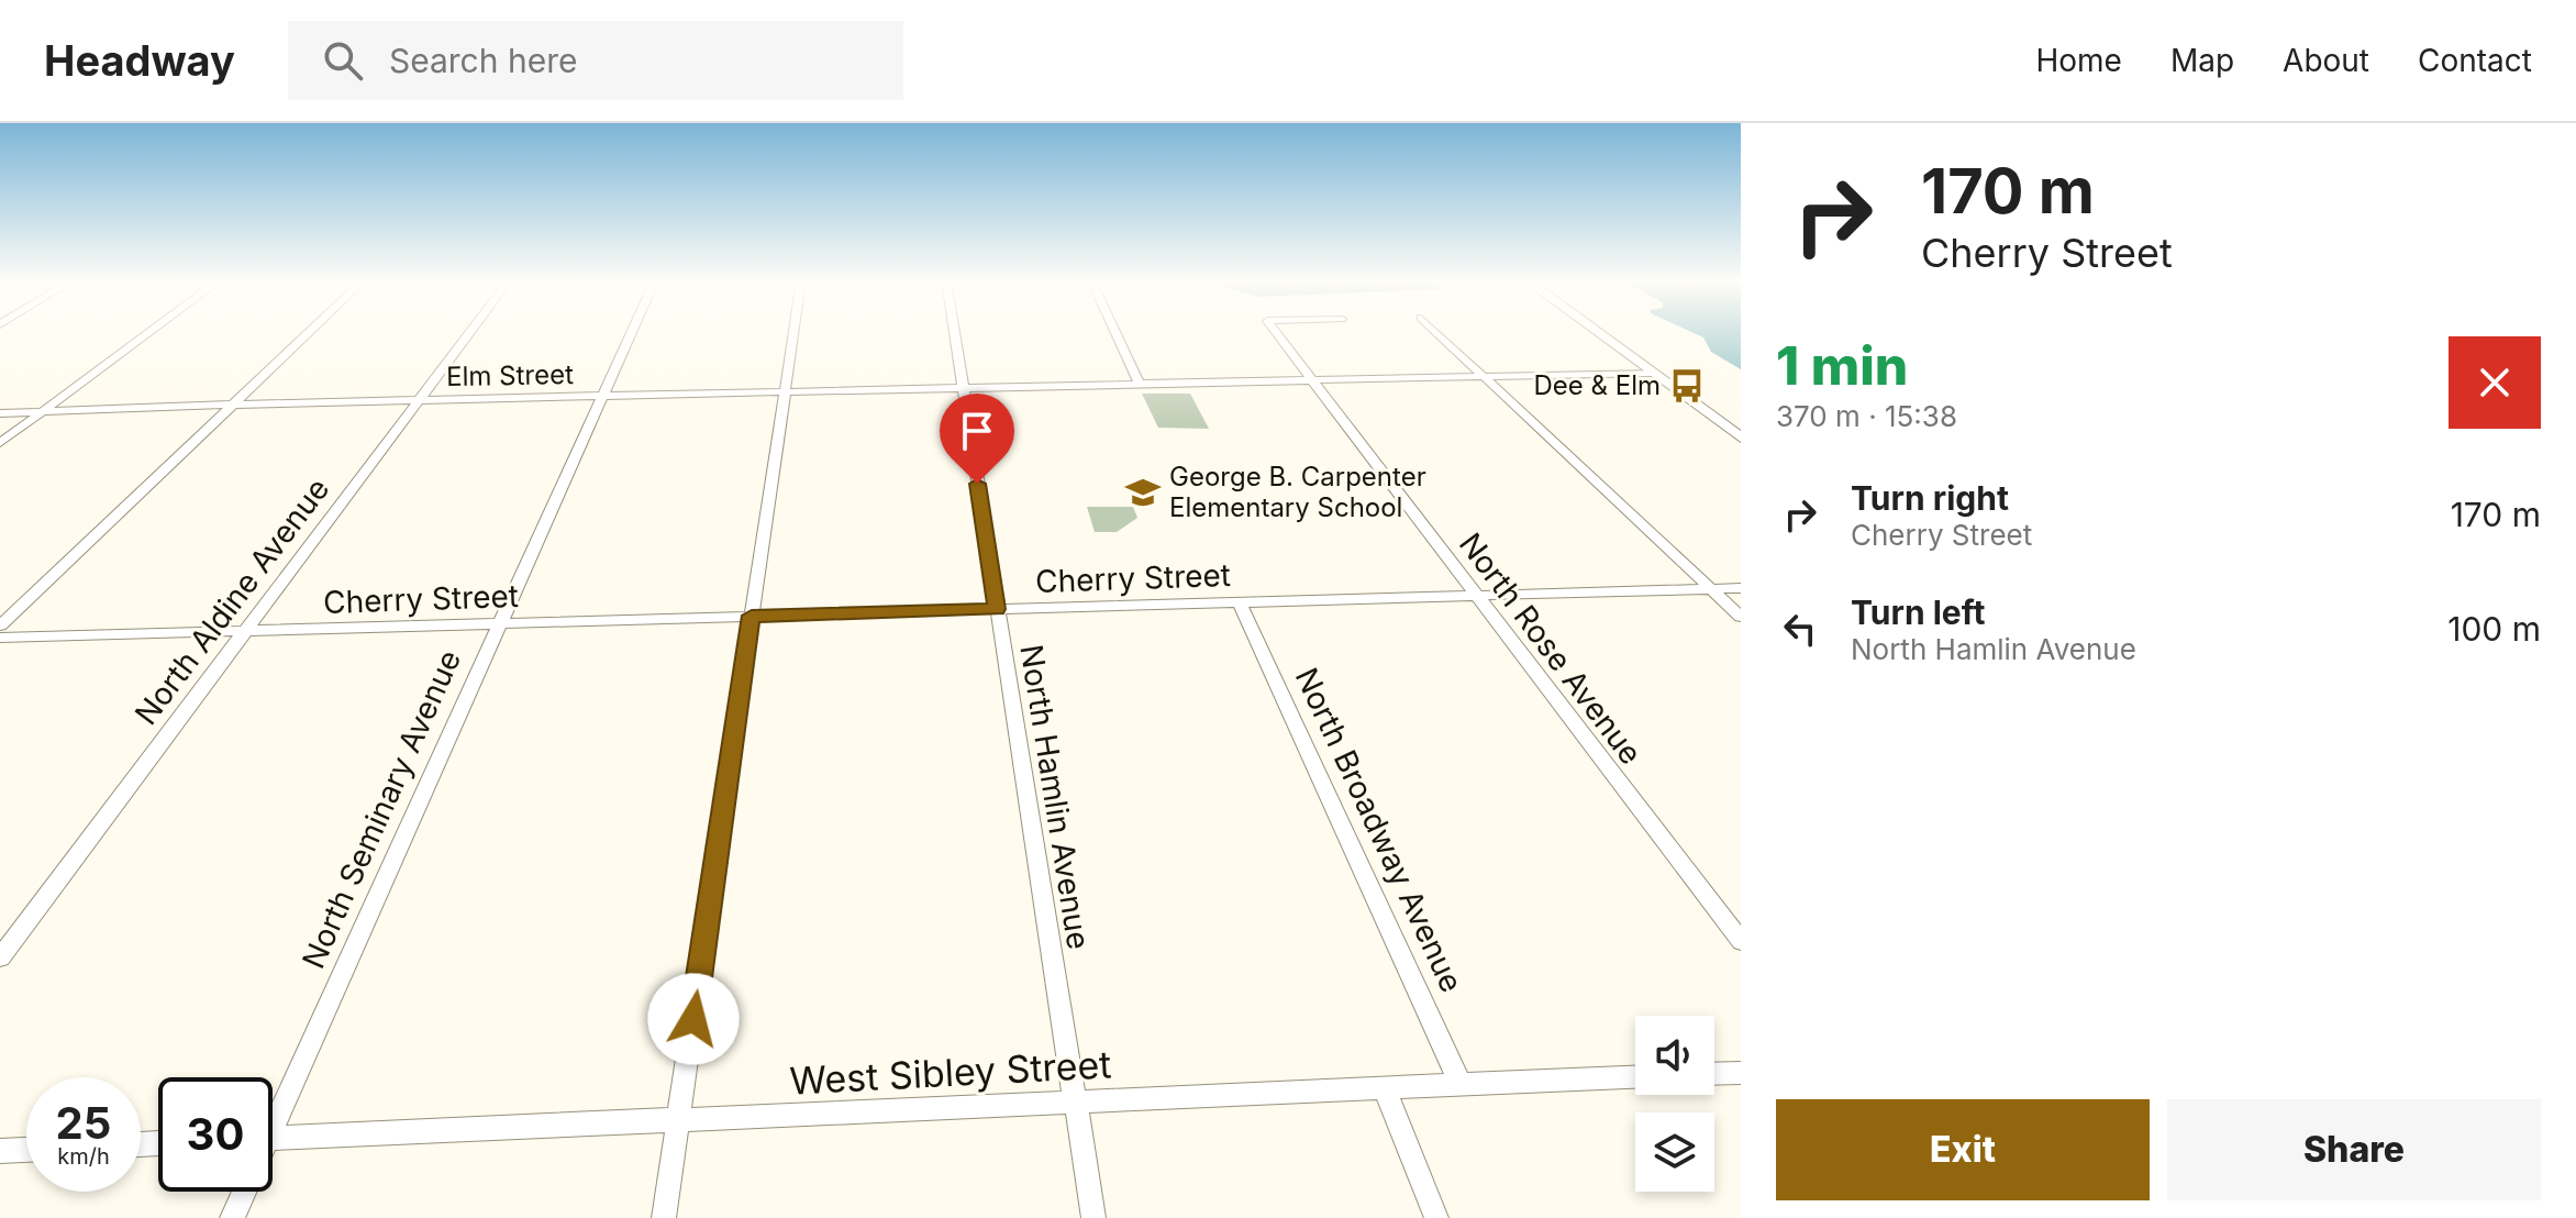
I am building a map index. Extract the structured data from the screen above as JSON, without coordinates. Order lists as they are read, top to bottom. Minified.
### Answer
{"streets":{"street":["Elm Street","Cherry Street","North Aldine Avenue","North Rose Avenue","North Hamlin Avenue","North Seminary Avenue","North Broadway Avenue","West Sibley Street"]},"crossings":[["Elm Street","North Aldine Avenue"],["Elm Street","North Rose Avenue"],["Elm Street","North Hamlin Avenue"],["Elm Street","North Seminary Avenue"],["Cherry Street","North Aldine Avenue"],["Cherry Street","North Rose Avenue"],["Cherry Street","North Hamlin Avenue"],["Cherry Street","North Seminary Avenue"],["Cherry Street","North Broadway Avenue"],["North Hamlin Avenue","West Sibley Street"],["North Broadway Avenue","West Sibley Street"]],"places":{"bus stop":["Dee & Elm"],"school or university":["George B. Carpenter Elementary School"]},"page":{"header":"Headway","search":"Search here","nav":["Home","Map","About","Contact"],"turn":["170 m","Cherry Street"],"heading":["1 min","370 m · 15:38"],"list":[{"name":"Turn right","note":"Cherry Street","value":"170 m"},{"name":"Turn left","note":"North Hamlin Avenue","value":"100 m"}],"speed":"25 km/h","limit":"30","buttons":["Exit","Share"]}}
